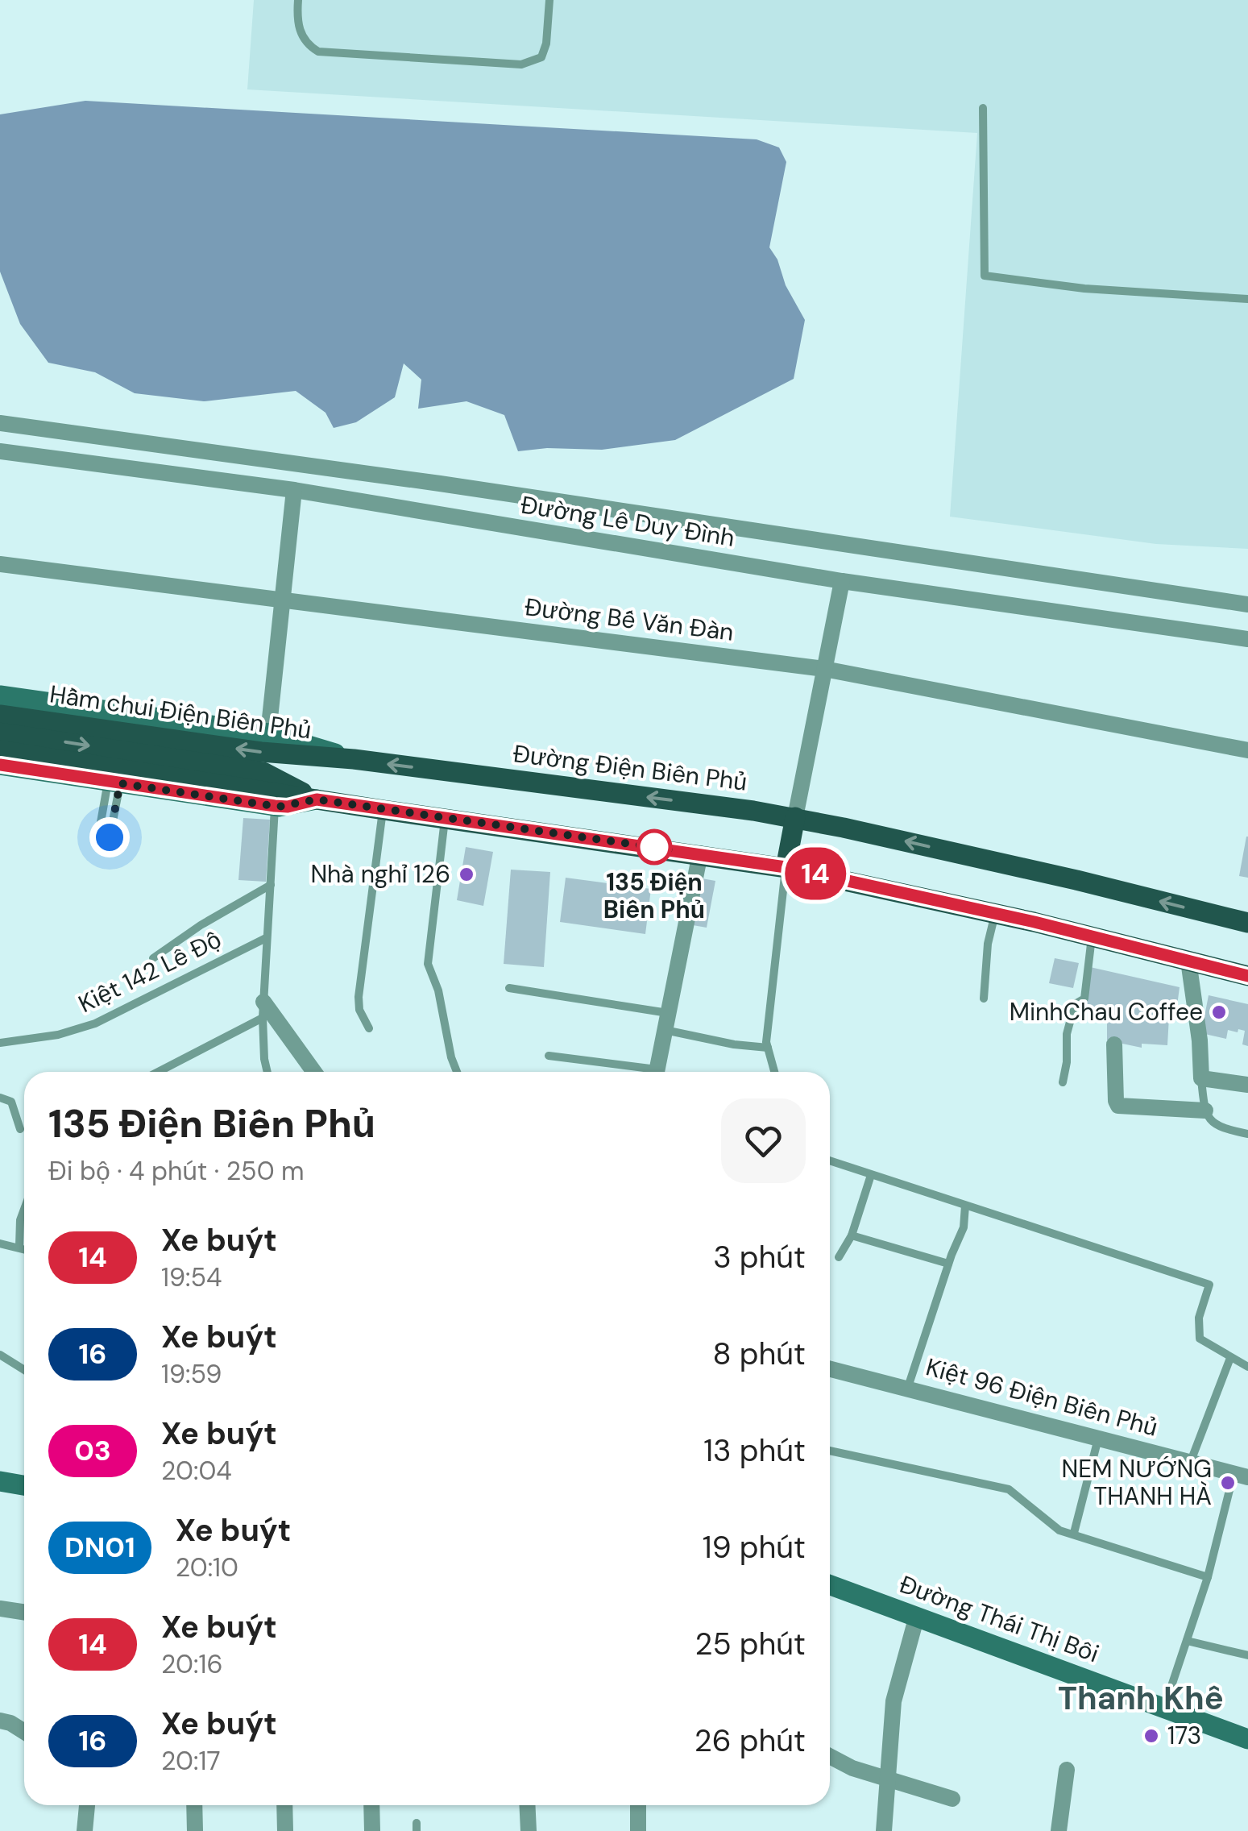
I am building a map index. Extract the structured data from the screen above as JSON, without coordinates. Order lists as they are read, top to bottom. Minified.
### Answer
{"streets":{"main road":["Hầm chui Điện Biên Phủ","Đường Điện Biên Phủ"],"street":["Đường Lê Duy Đình","Đường Bế Văn Đàn","Kiệt 96 Điện Biên Phủ","Đường Thái Thị Bôi"],"lane":["Kiệt 142 Lê Độ"]},"crossings":[["Hầm chui Điện Biên Phủ","Đường Điện Biên Phủ"]],"one_way":["Đường Điện Biên Phủ"],"districts":["Thanh Khê"],"places":["135 Điện Biên Phủ","Nhà nghỉ 126","MinhChau Coffee","NEM NƯỚNG THANH HÀ","173"],"lines":["bus line 14"],"page":{"on_map":"14","heading":["135 Điện Biên Phủ","Đi bộ · 4 phút · 250 m"],"list":[{"mark":"14","name":"Xe buýt","note":"19:54","value":"3 phút"},{"mark":"16","name":"Xe buýt","note":"19:59","value":"8 phút"},{"mark":"03","name":"Xe buýt","note":"20:04","value":"13 phút"},{"mark":"DN01","name":"Xe buýt","note":"20:10","value":"19 phút"},{"mark":"14","name":"Xe buýt","note":"20:16","value":"25 phút"},{"mark":"16","name":"Xe buýt","note":"20:17","value":"26 phút"}]}}
